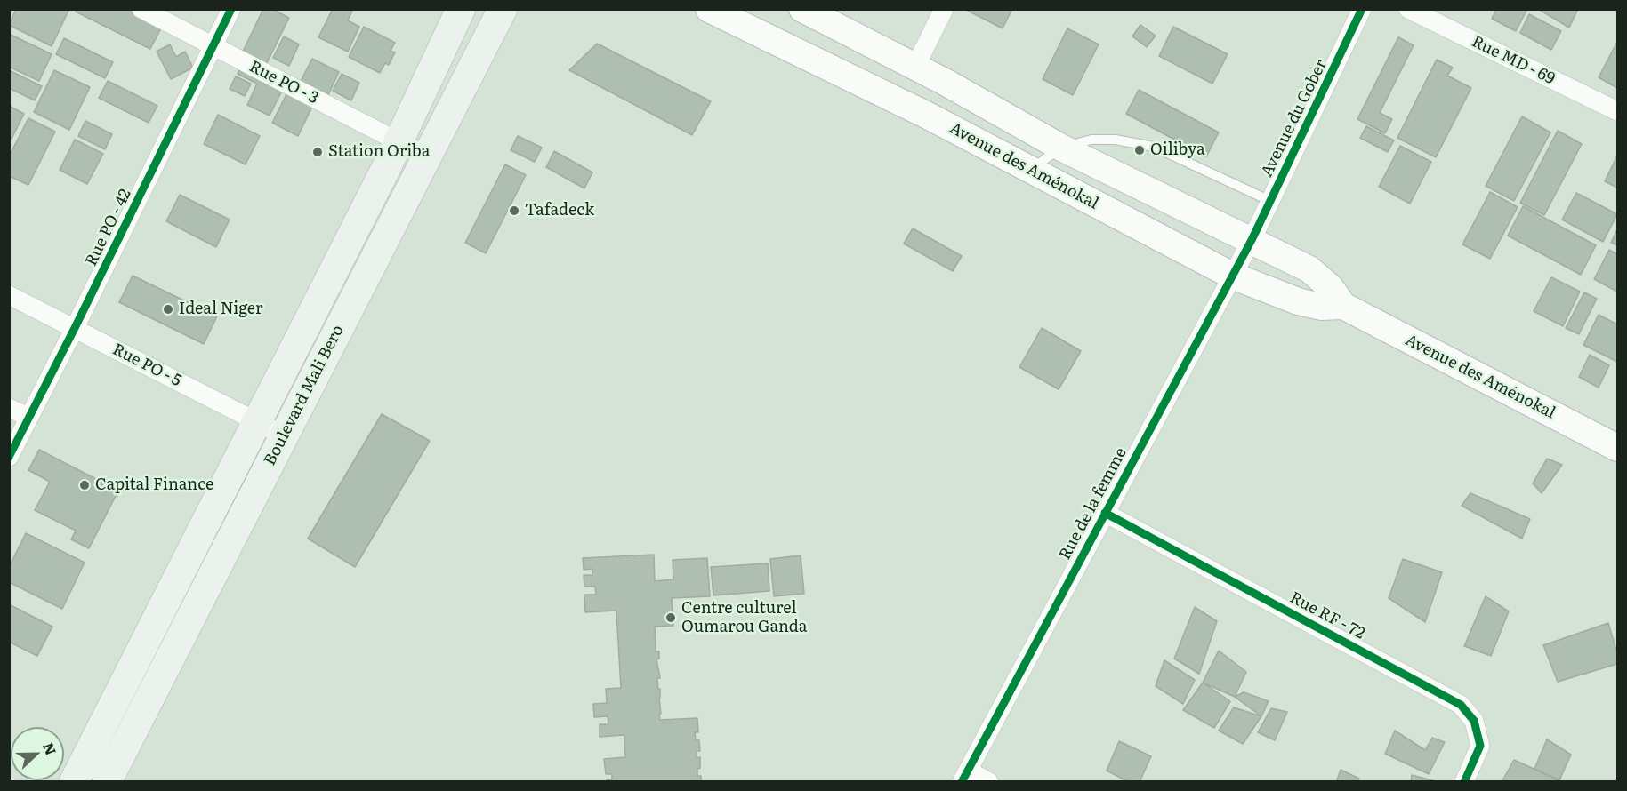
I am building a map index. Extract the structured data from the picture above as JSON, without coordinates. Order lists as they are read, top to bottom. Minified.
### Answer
{"streets":{"main road":["Avenue des Aménokal","Boulevard Mali Bero"],"street":["Rue MD - 69","Rue PO - 3","Avenue du Gober","Rue PO - 42","Rue PO - 5","Rue de la femme","Rue RF - 72"]},"crossings":[["Rue PO - 3","Rue PO - 42"],["Rue PO - 3","Boulevard Mali Bero"],["Avenue du Gober","Avenue des Aménokal"],["Avenue du Gober","Rue de la femme"],["Avenue des Aménokal","Rue de la femme"],["Rue PO - 42","Rue PO - 5"],["Rue PO - 5","Boulevard Mali Bero"],["Rue de la femme","Rue RF - 72"]],"places":["Oilibya","Station Oriba","Tafadeck","Ideal Niger","Capital Finance","Centre culturel Oumarou Ganda"],"north":"right"}
